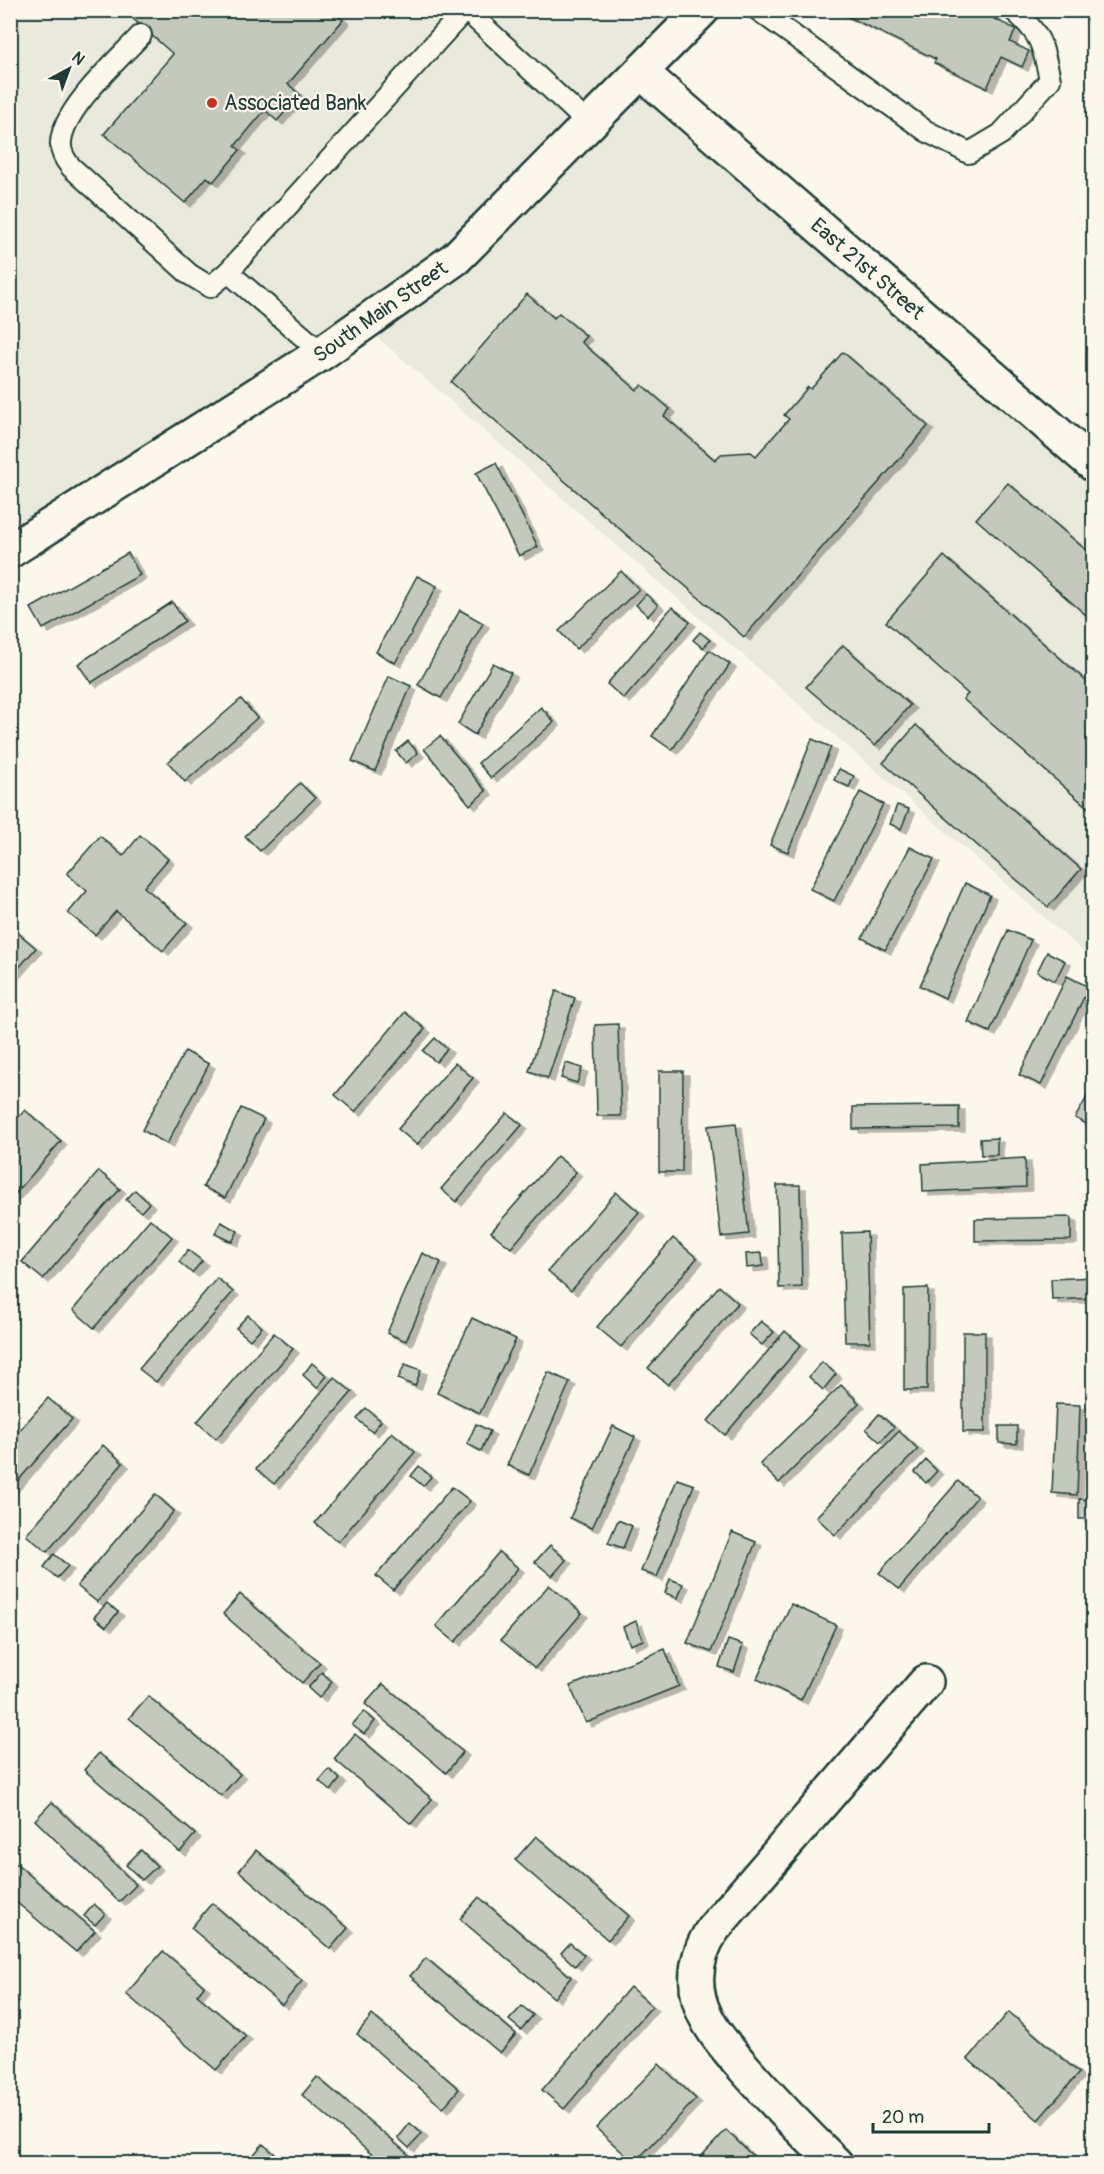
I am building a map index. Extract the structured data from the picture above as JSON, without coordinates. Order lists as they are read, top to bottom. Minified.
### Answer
{"streets":{"street":["East 21st Street","South Main Street"]},"crossings":[["East 21st Street","South Main Street"]],"places":["Associated Bank"],"scale_bar":"20 m","north":"top right"}
